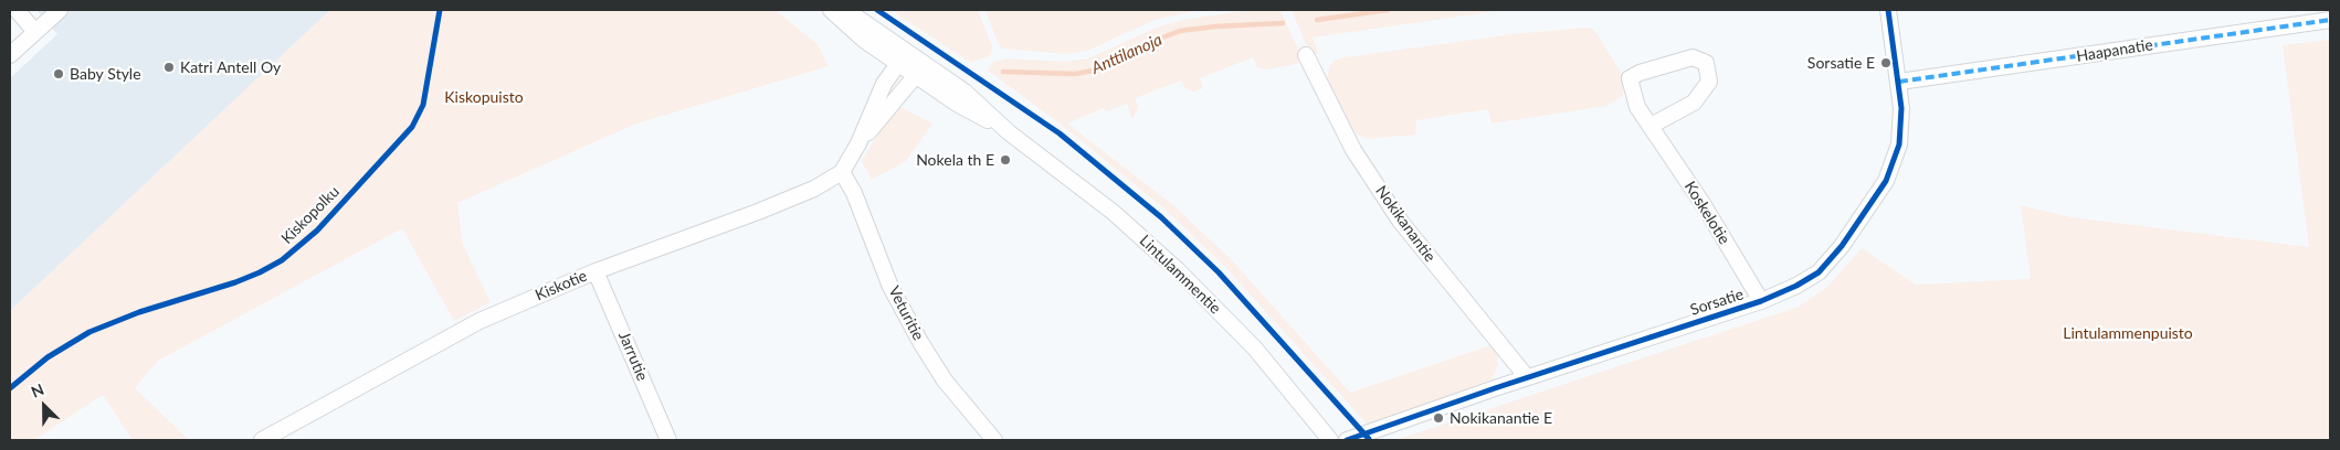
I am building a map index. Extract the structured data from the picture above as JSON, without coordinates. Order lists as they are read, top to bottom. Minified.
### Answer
{"streets":{"street":["Haapanatie","Koskelotie","Nokikanantie","Lintulammentie","Kiskotie","Sorsatie","Veturitie","Jarrutie"],"cycle path":["Kiskopolku"]},"crossings":[["Haapanatie","Sorsatie"],["Koskelotie","Sorsatie"],["Nokikanantie","Sorsatie"],["Lintulammentie","Kiskotie"],["Kiskotie","Veturitie"],["Kiskotie","Jarrutie"]],"water":["Anttilanoja"],"parks":["Kiskopuisto","Lintulammenpuisto"],"places":["Sorsatie E","Katri Antell Oy","Baby Style","Nokela th E","Nokikanantie E"],"north":"top left"}
